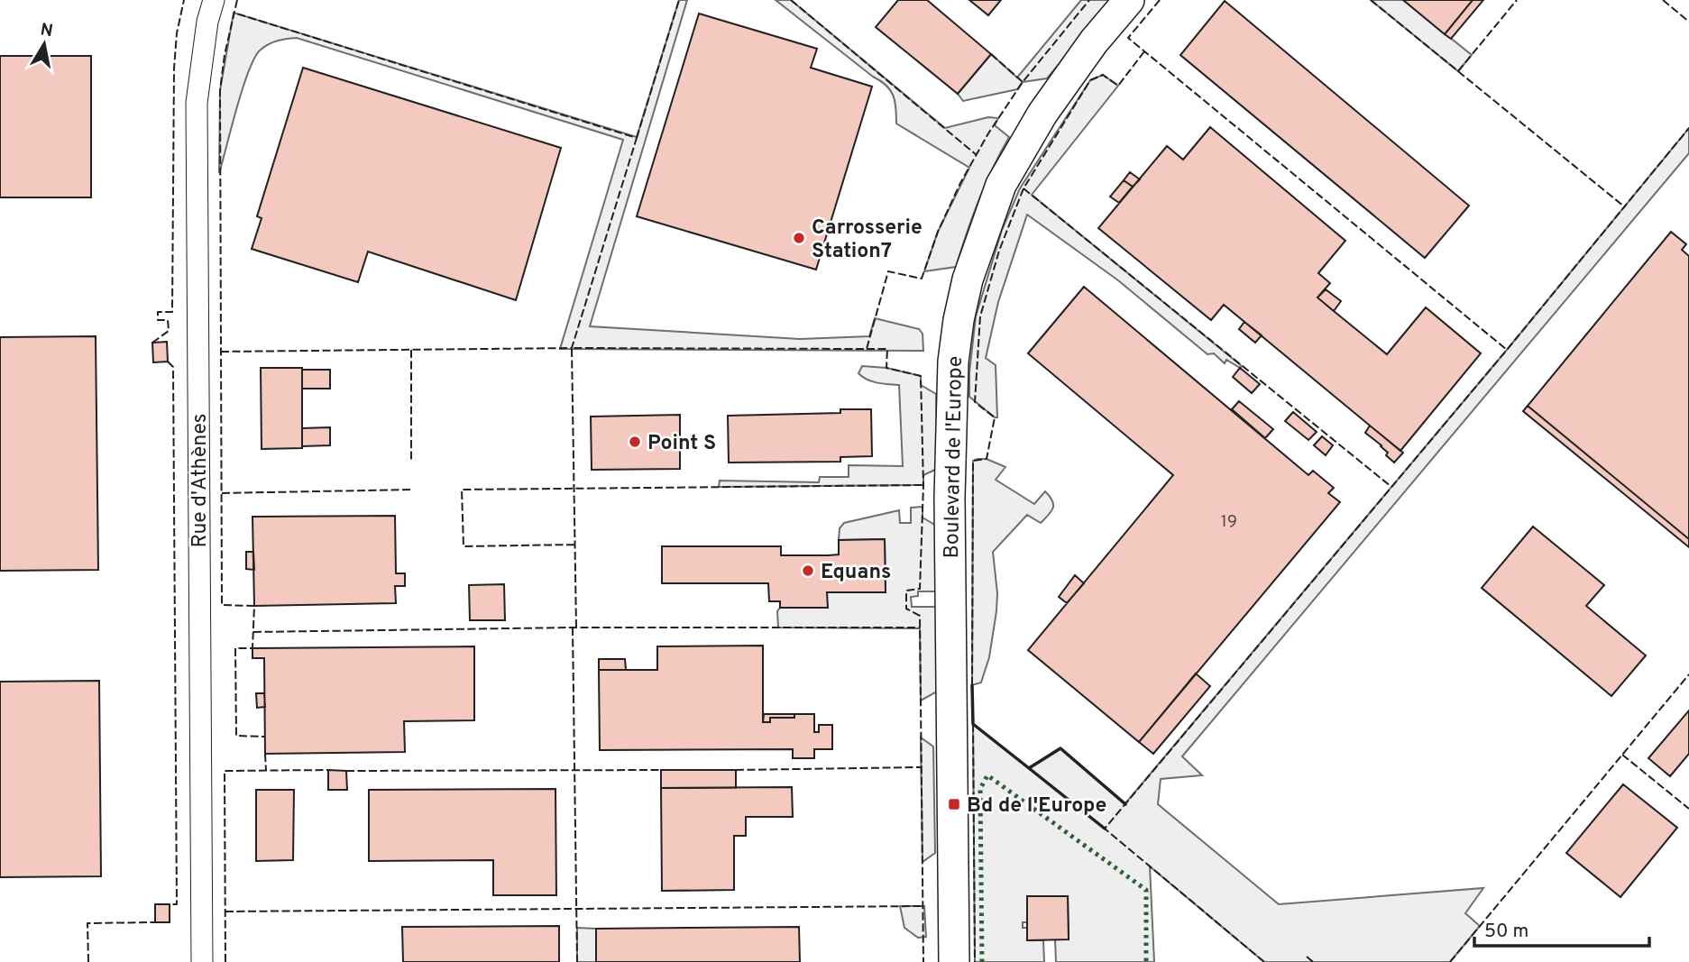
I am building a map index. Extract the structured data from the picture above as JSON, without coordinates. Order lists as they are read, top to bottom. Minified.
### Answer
{"streets":{"street":["Boulevard de l'Europe","Rue d'Athènes"]},"places":{"other":["Carrosserie Station7","Point S","Equans"],"transit":["Bd de l'Europe"]},"house_numbers":["19"],"scale_bar":"50 m","north":"top"}
